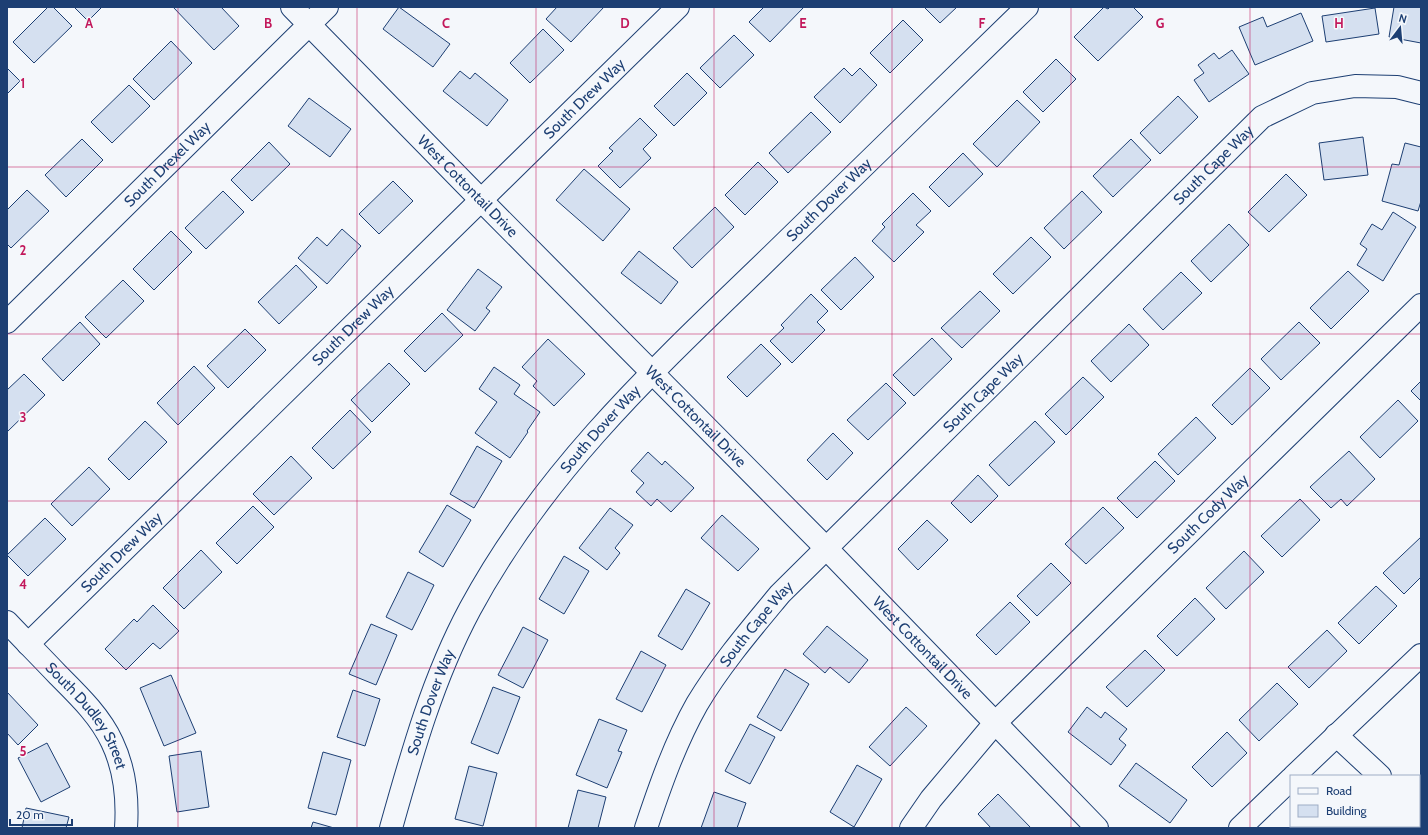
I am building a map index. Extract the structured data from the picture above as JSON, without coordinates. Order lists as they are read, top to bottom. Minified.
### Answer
{"streets":{"street":["South Drew Way","South Drexel Way","South Cape Way","West Cottontail Drive","South Dover Way","South Cody Way","South Dudley Street"]},"crossings":[["South Drew Way","West Cottontail Drive"],["South Drew Way","South Dudley Street"],["South Drexel Way","West Cottontail Drive"],["South Cape Way","West Cottontail Drive"],["West Cottontail Drive","South Dover Way"],["West Cottontail Drive","South Cody Way"]],"legend":["Road","Building"],"scale_bar":"20 m","north":"top","grid":{"columns":["A","B","C","D","E","F","G","H"],"rows":["1","2","3","4","5"]}}
